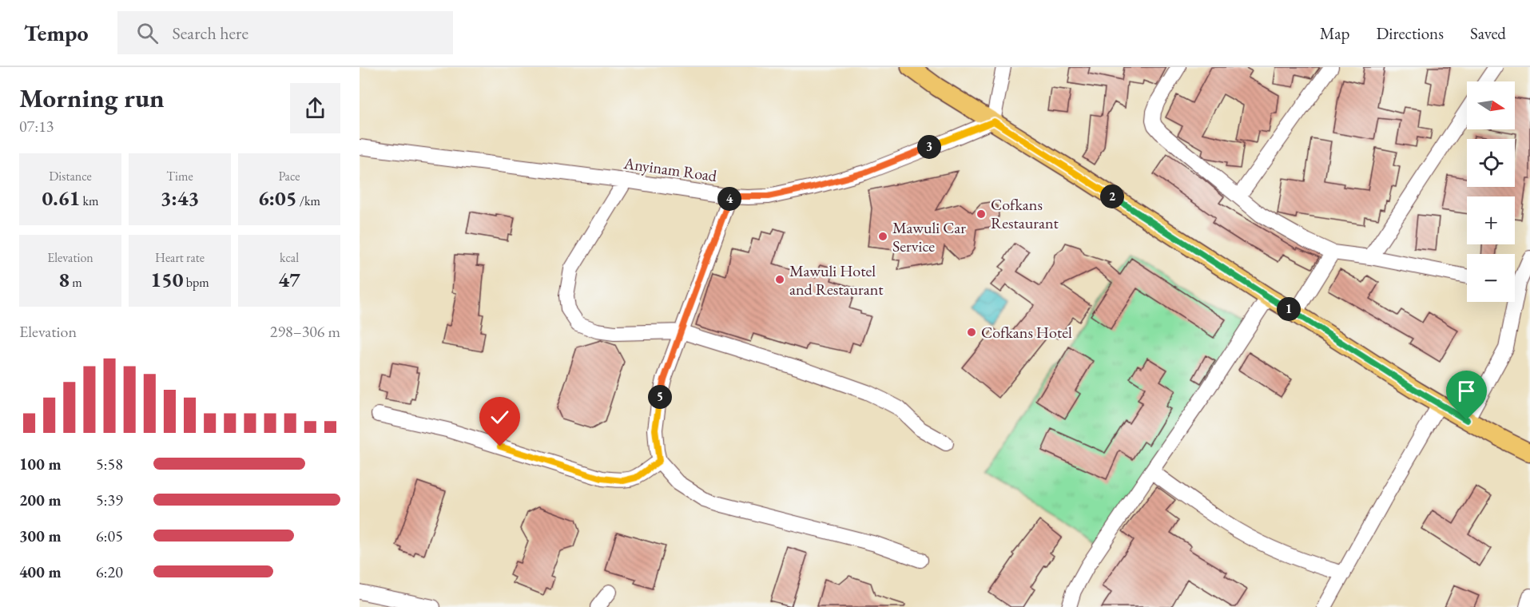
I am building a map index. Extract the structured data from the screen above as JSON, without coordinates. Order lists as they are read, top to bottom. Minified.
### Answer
{"streets":{"street":["Anyinam Road"]},"places":["Cofkans Restaurant","Mawuli Car Service","Mawuli Hotel and Restaurant","Cofkans Hotel"],"north":"right","page":{"header":"Tempo","search":"Search here","nav":["Map","Directions","Saved"],"heading":["Morning run","07:13"],"map_buttons":["+","−"],"pins":["3","2","4","1","5"],"stats":[["Distance","0.61 km"],["Time","3:43"],["Pace","6:05 /km"],["Elevation","8 m"],["Heart rate","150 bpm"],["kcal","47"]],"chart":["Elevation","298–306 m"],"list":[{"name":"100 m","note":"5:58"},{"name":"200 m","note":"5:39"},{"name":"300 m","note":"6:05"},{"name":"400 m","note":"6:20"}]}}
